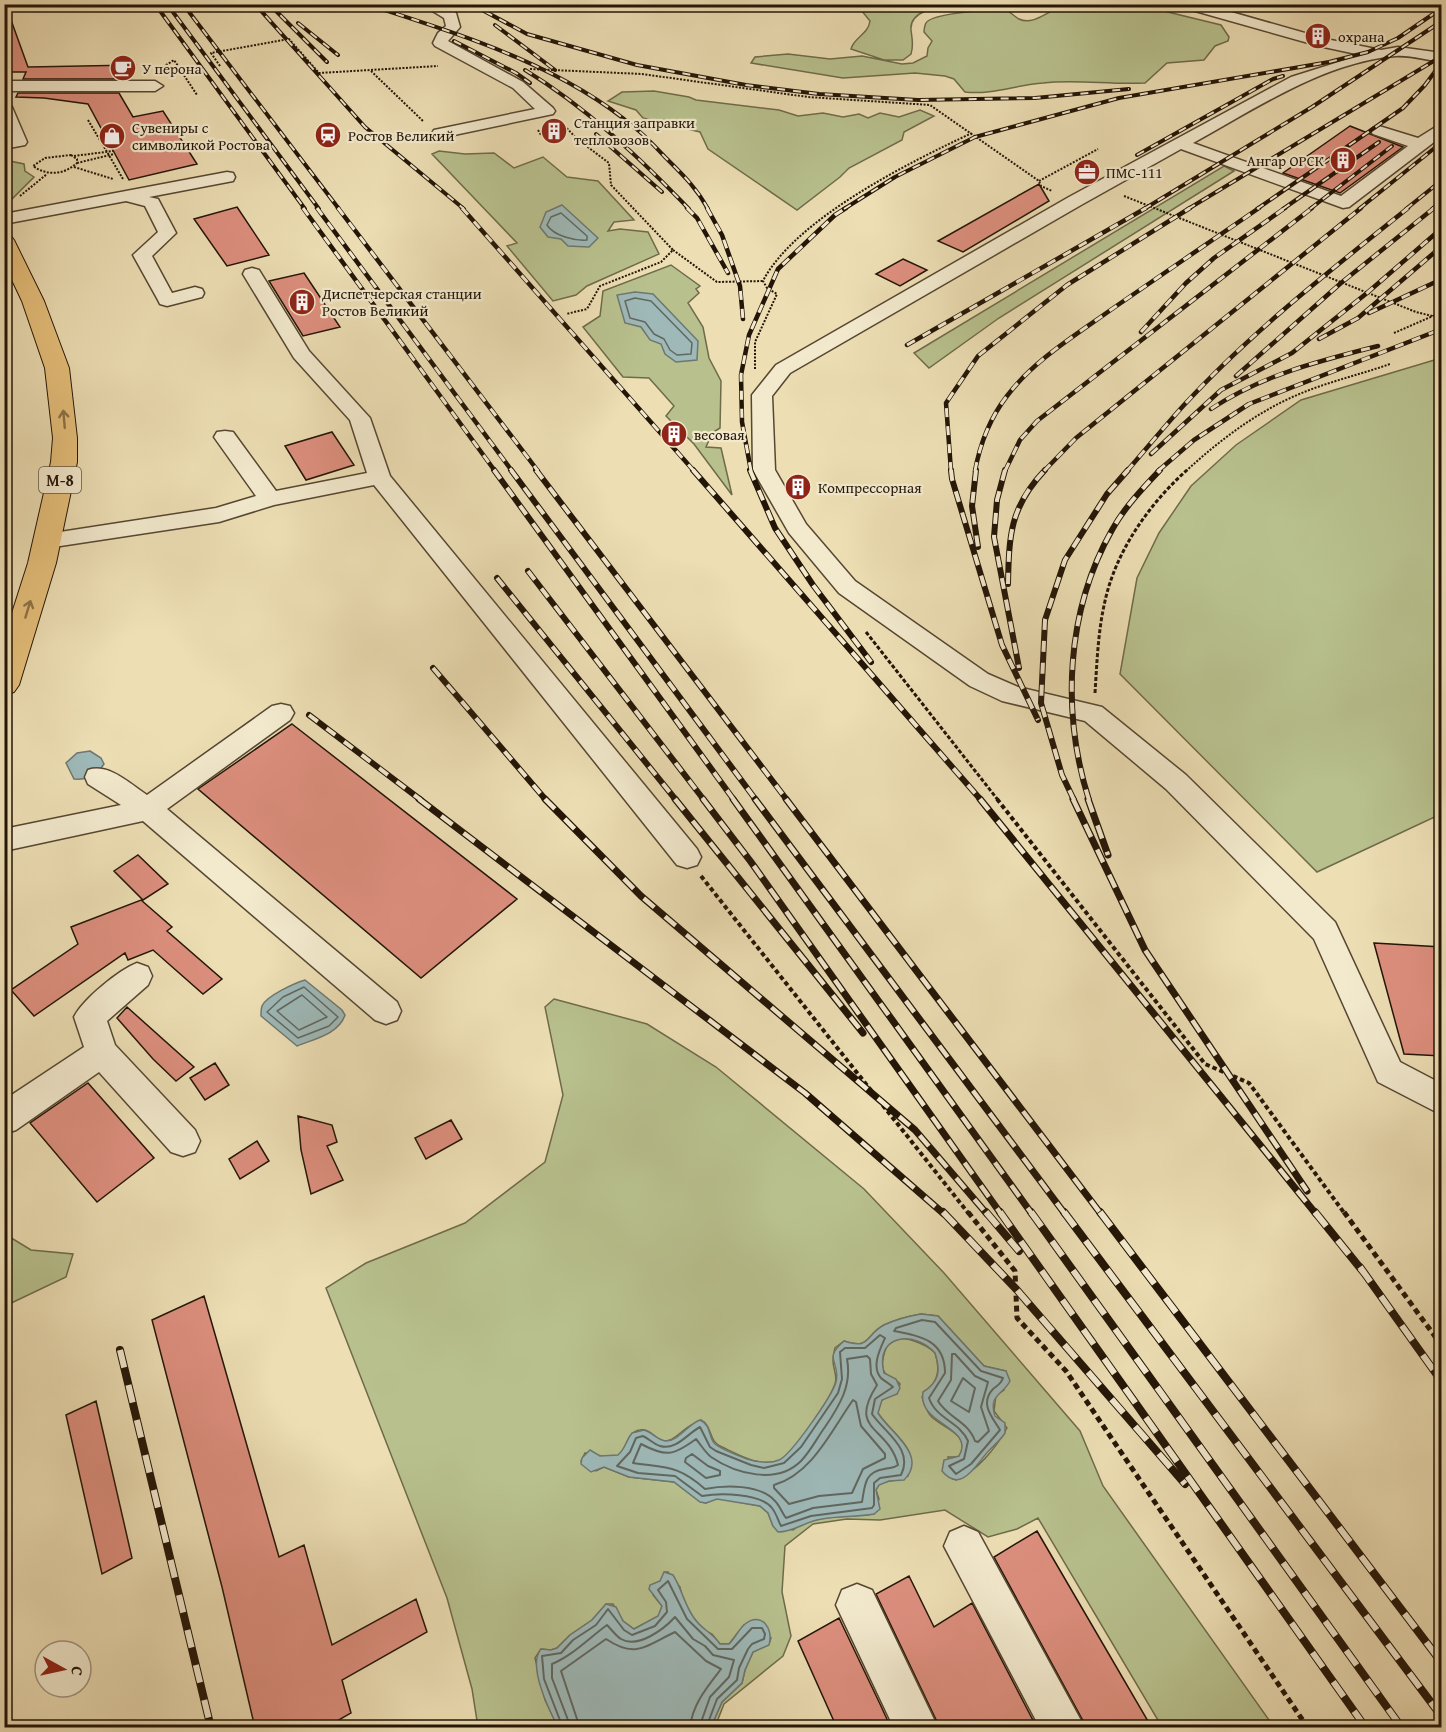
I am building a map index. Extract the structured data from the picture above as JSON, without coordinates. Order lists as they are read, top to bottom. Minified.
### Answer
{"streets":{"highway":["М-8"]},"places":{"building":["охрана","Станция заправки тепловозов","Ангар ОРСК","Диспетчерская станции Ростов Великий","весовая","Компрессорная"],"cafe":["У перона"],"station":["Ростов Великий"],"shop":["Сувениры с символикой Ростова"],"office":["ПМС-111"]},"north":"right"}
